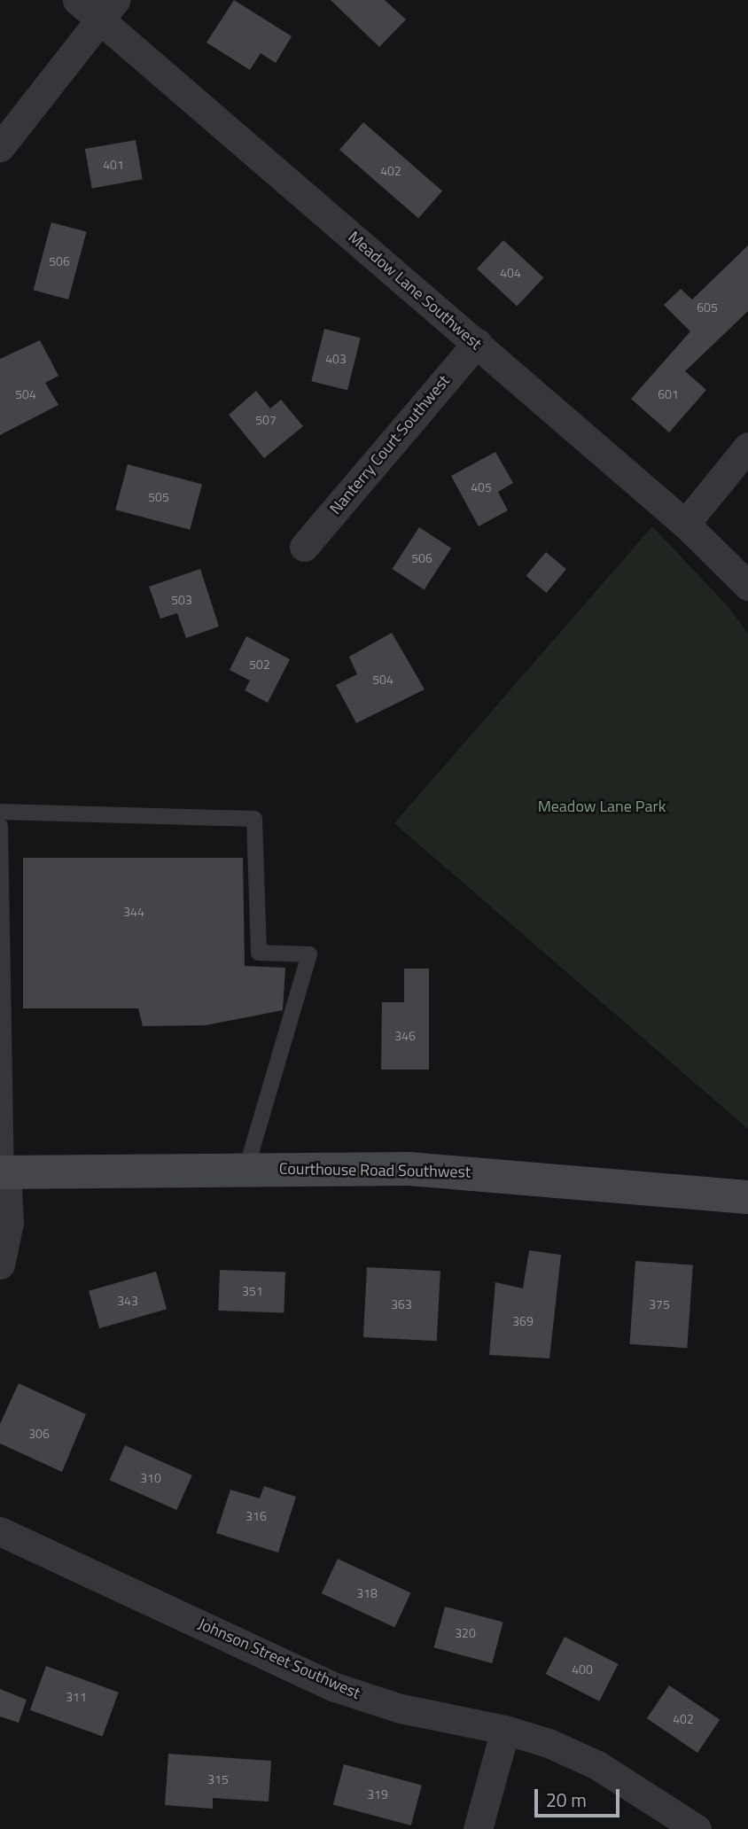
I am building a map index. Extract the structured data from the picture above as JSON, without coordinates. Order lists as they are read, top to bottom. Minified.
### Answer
{"streets":{"street":["Meadow Lane Southwest","Nanterry Court Southwest","Courthouse Road Southwest","Johnson Street Southwest"]},"crossings":[["Meadow Lane Southwest","Nanterry Court Southwest"]],"parks":["Meadow Lane Park"],"house_numbers":["401","402","506","404","605","403","504","601","507","405","505","506","503","502","504","344","346","351","343","363","375","369","306","310","316","318","320","400","311","402","315","319"],"scale_bar":"20 m"}
